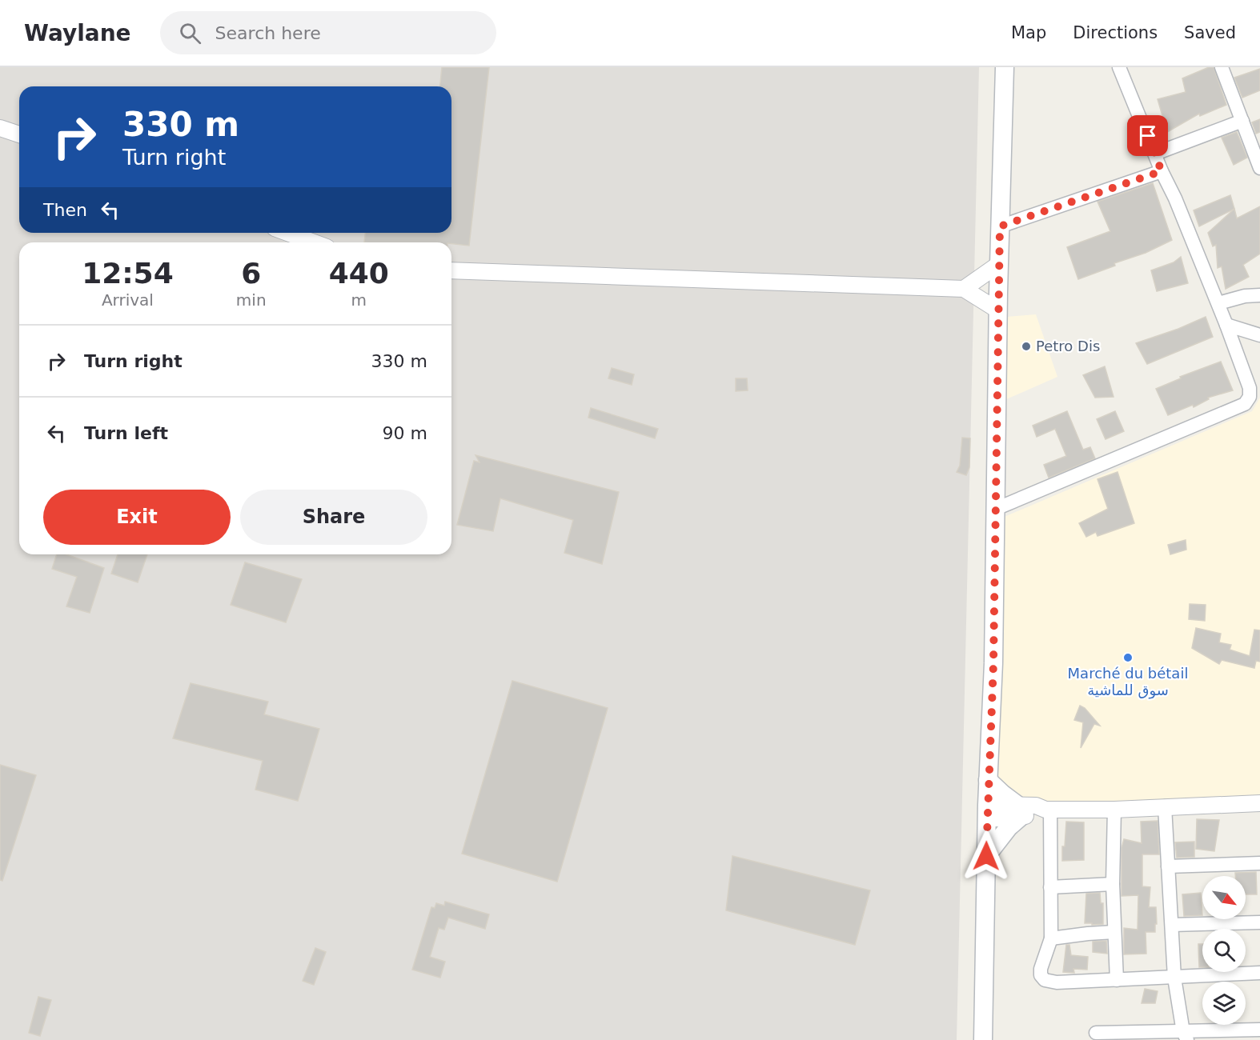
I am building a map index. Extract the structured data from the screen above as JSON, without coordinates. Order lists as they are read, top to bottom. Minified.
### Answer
{"places":["Petro Dis","Marché du bétail سوق للماشية"],"north":"bottom right","page":{"header":"Waylane","search":"Search here","nav":["Map","Directions","Saved"],"turn":["330 m","Turn right"],"then":"Then","eta":["12:54","Arrival","6","min","440","m"],"list":[{"name":"Turn right","value":"330 m"},{"name":"Turn left","value":"90 m"}],"buttons":["Exit","Share"]}}
